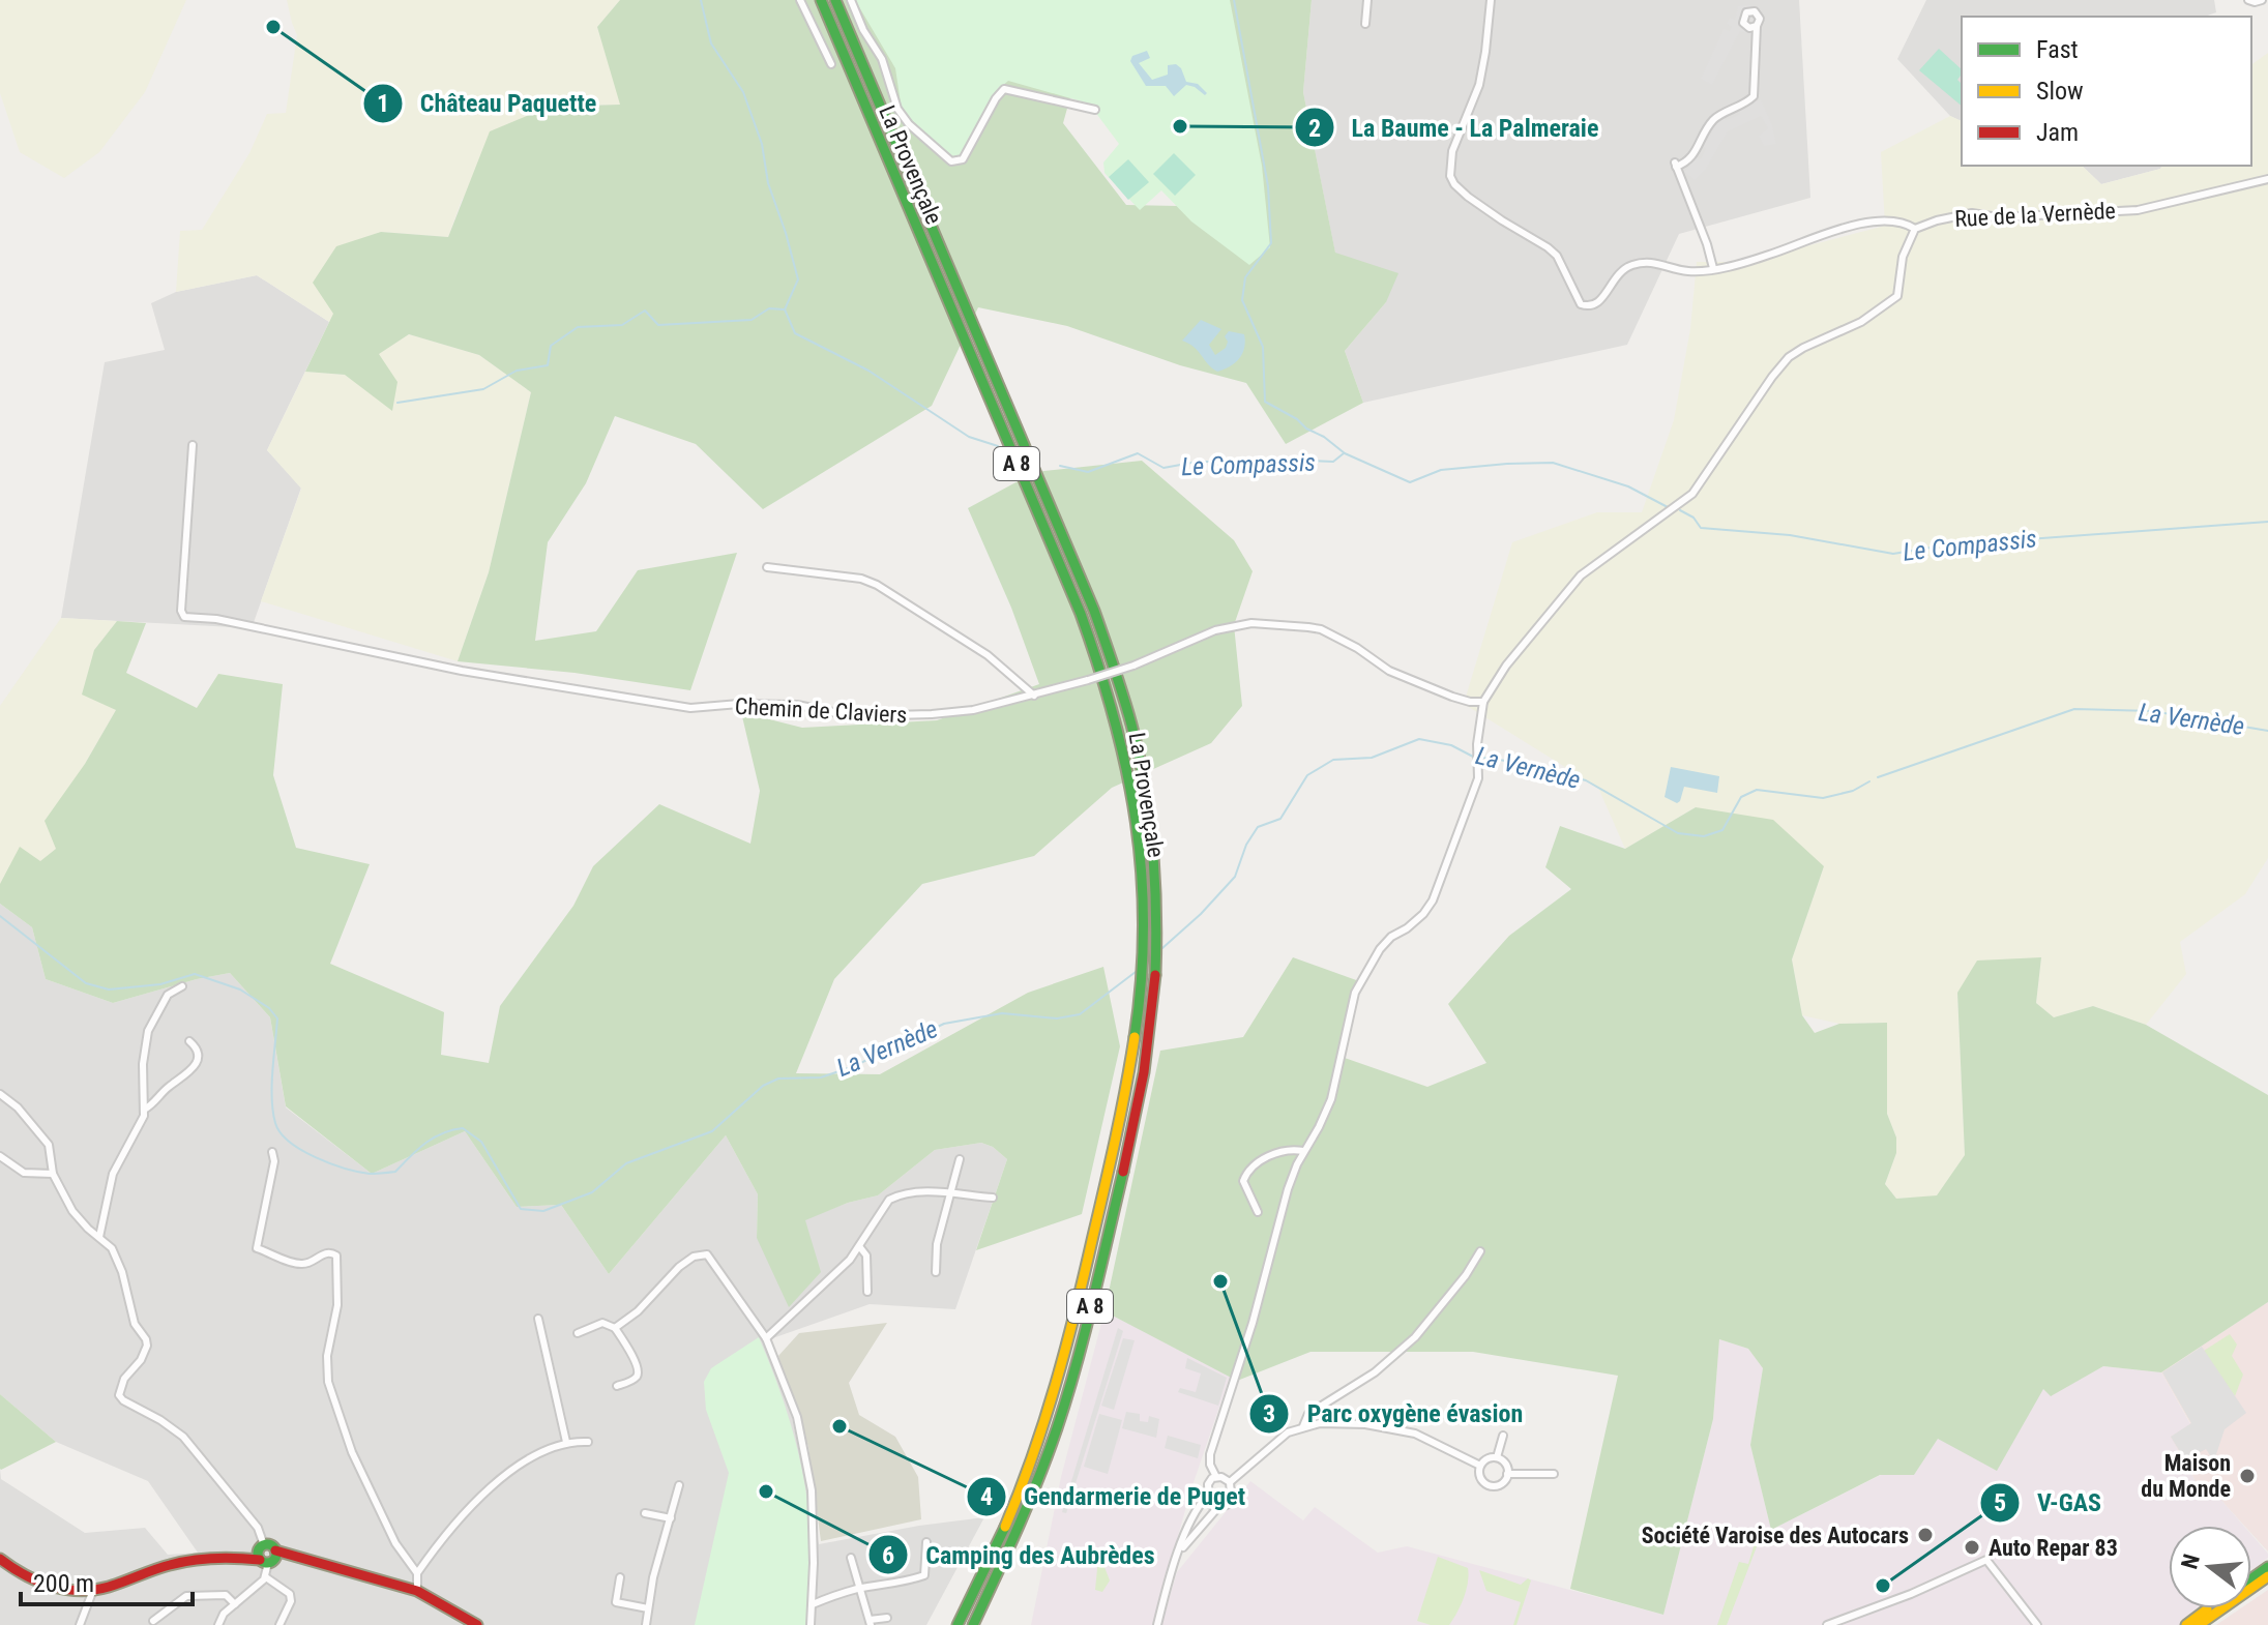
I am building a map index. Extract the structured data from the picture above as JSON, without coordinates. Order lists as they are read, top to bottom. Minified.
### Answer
{"streets":{"main road":["La Provençale","A 8"],"street":["Rue de la Vernède","Chemin de Claviers"]},"water":["Le Compassis","La Vernède"],"places":["Château Paquette","La Baume - La Palmeraie","Parc oxygène évasion","Gendarmerie de Puget","Maison du Monde","Camping des Aubrèdes","Société Varoise des Autocars","Auto Repar 83","V-GAS"],"legend":["Fast","Slow","Jam"],"scale_bar":"200 m","north":"left"}
